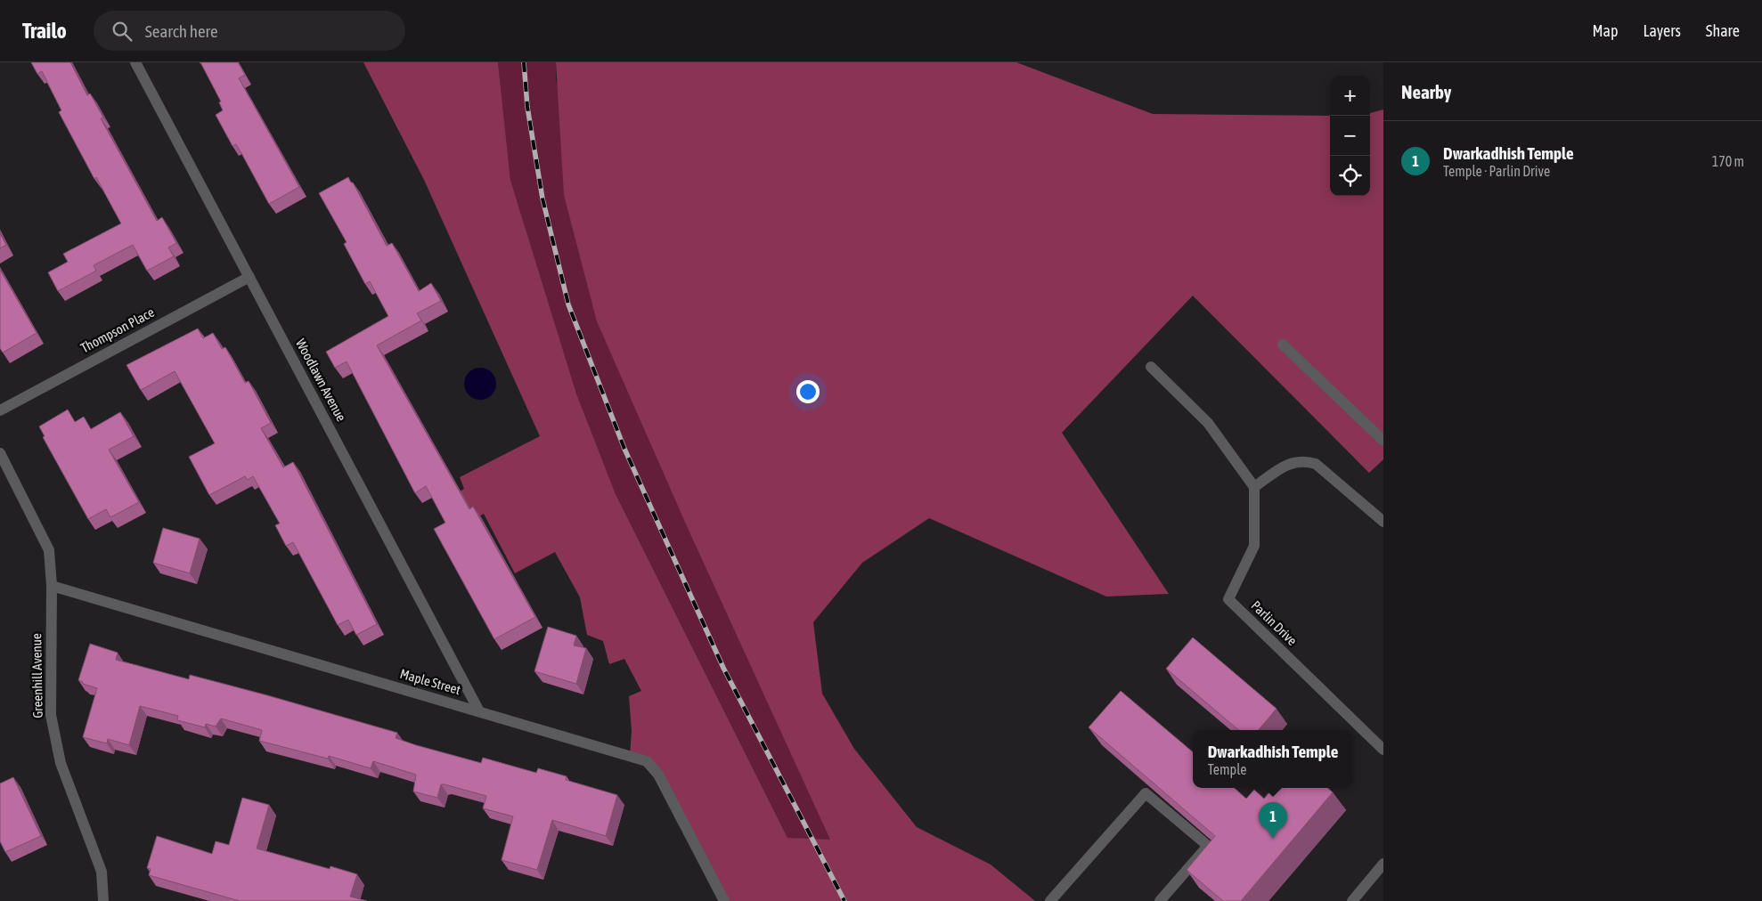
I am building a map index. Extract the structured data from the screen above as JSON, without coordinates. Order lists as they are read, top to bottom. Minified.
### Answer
{"streets":{"street":["Thompson Place","Woodlawn Avenue","Parlin Drive","Greenhill Avenue","Maple Street"]},"crossings":[["Thompson Place","Woodlawn Avenue"],["Woodlawn Avenue","Maple Street"],["Greenhill Avenue","Maple Street"]],"page":{"header":"Trailo","search":"Search here","nav":["Map","Layers","Share"],"heading":"Nearby","map_buttons":["+","−"],"list":[{"mark":"1","name":"Dwarkadhish Temple","note":"Temple · Parlin Drive","value":"170 m"}],"popup":["Dwarkadhish Temple","Temple"],"pins":"1"}}
